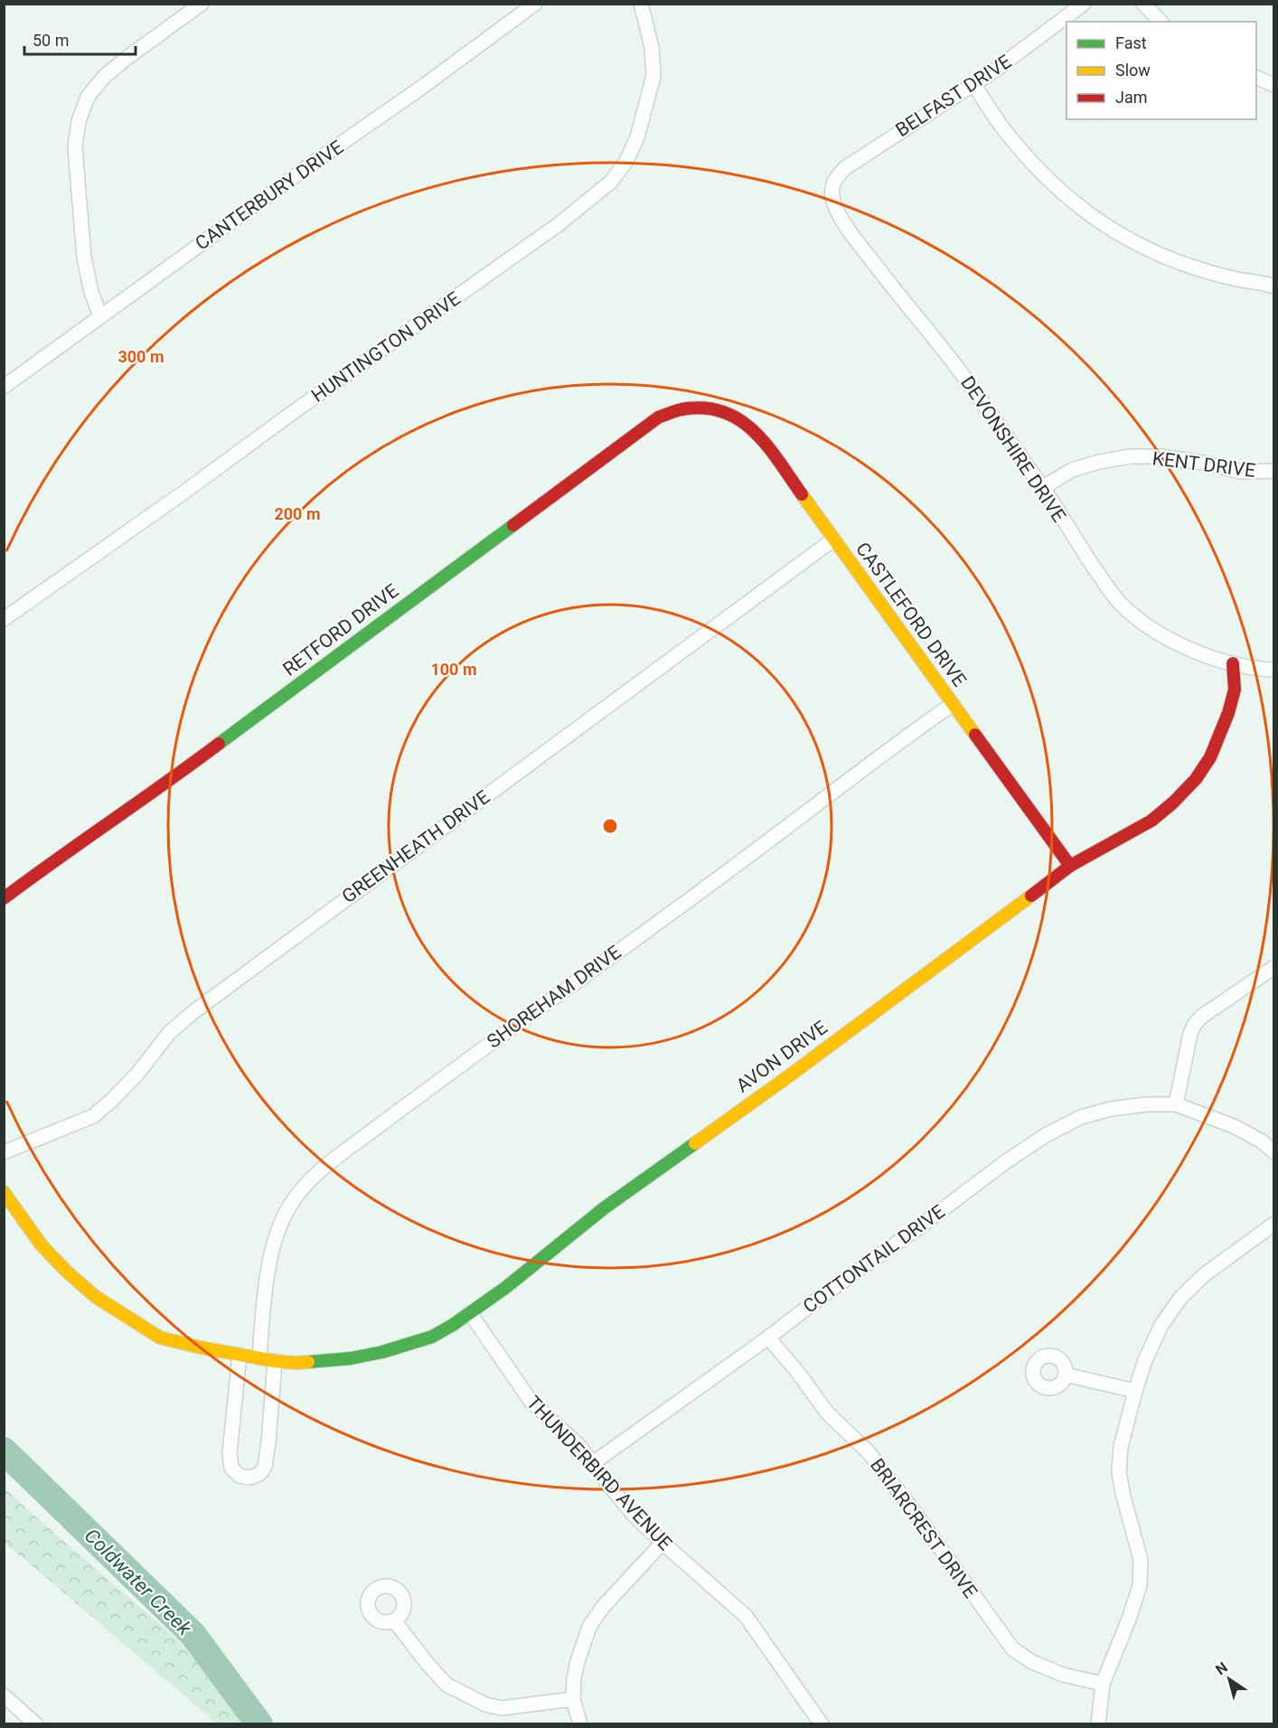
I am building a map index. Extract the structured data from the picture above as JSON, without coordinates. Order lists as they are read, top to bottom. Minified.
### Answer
{"streets":{"street":["BELFAST DRIVE","CANTERBURY DRIVE","HUNTINGTON DRIVE","DEVONSHIRE DRIVE","KENT DRIVE","CASTLEFORD DRIVE","RETFORD DRIVE","GREENHEATH DRIVE","SHOREHAM DRIVE","AVON DRIVE","COTTONTAIL DRIVE","THUNDERBIRD AVENUE","BRIARCREST DRIVE"]},"crossings":[["BELFAST DRIVE","DEVONSHIRE DRIVE"],["DEVONSHIRE DRIVE","KENT DRIVE"],["DEVONSHIRE DRIVE","AVON DRIVE"],["CASTLEFORD DRIVE","RETFORD DRIVE"],["CASTLEFORD DRIVE","GREENHEATH DRIVE"],["CASTLEFORD DRIVE","SHOREHAM DRIVE"],["CASTLEFORD DRIVE","AVON DRIVE"],["SHOREHAM DRIVE","AVON DRIVE"],["AVON DRIVE","THUNDERBIRD AVENUE"],["COTTONTAIL DRIVE","THUNDERBIRD AVENUE"],["COTTONTAIL DRIVE","BRIARCREST DRIVE"]],"water":["Coldwater Creek"],"legend":["Fast","Slow","Jam"],"scale_bar":"50 m","north":"top left","rings":["300 m","200 m","100 m"]}
